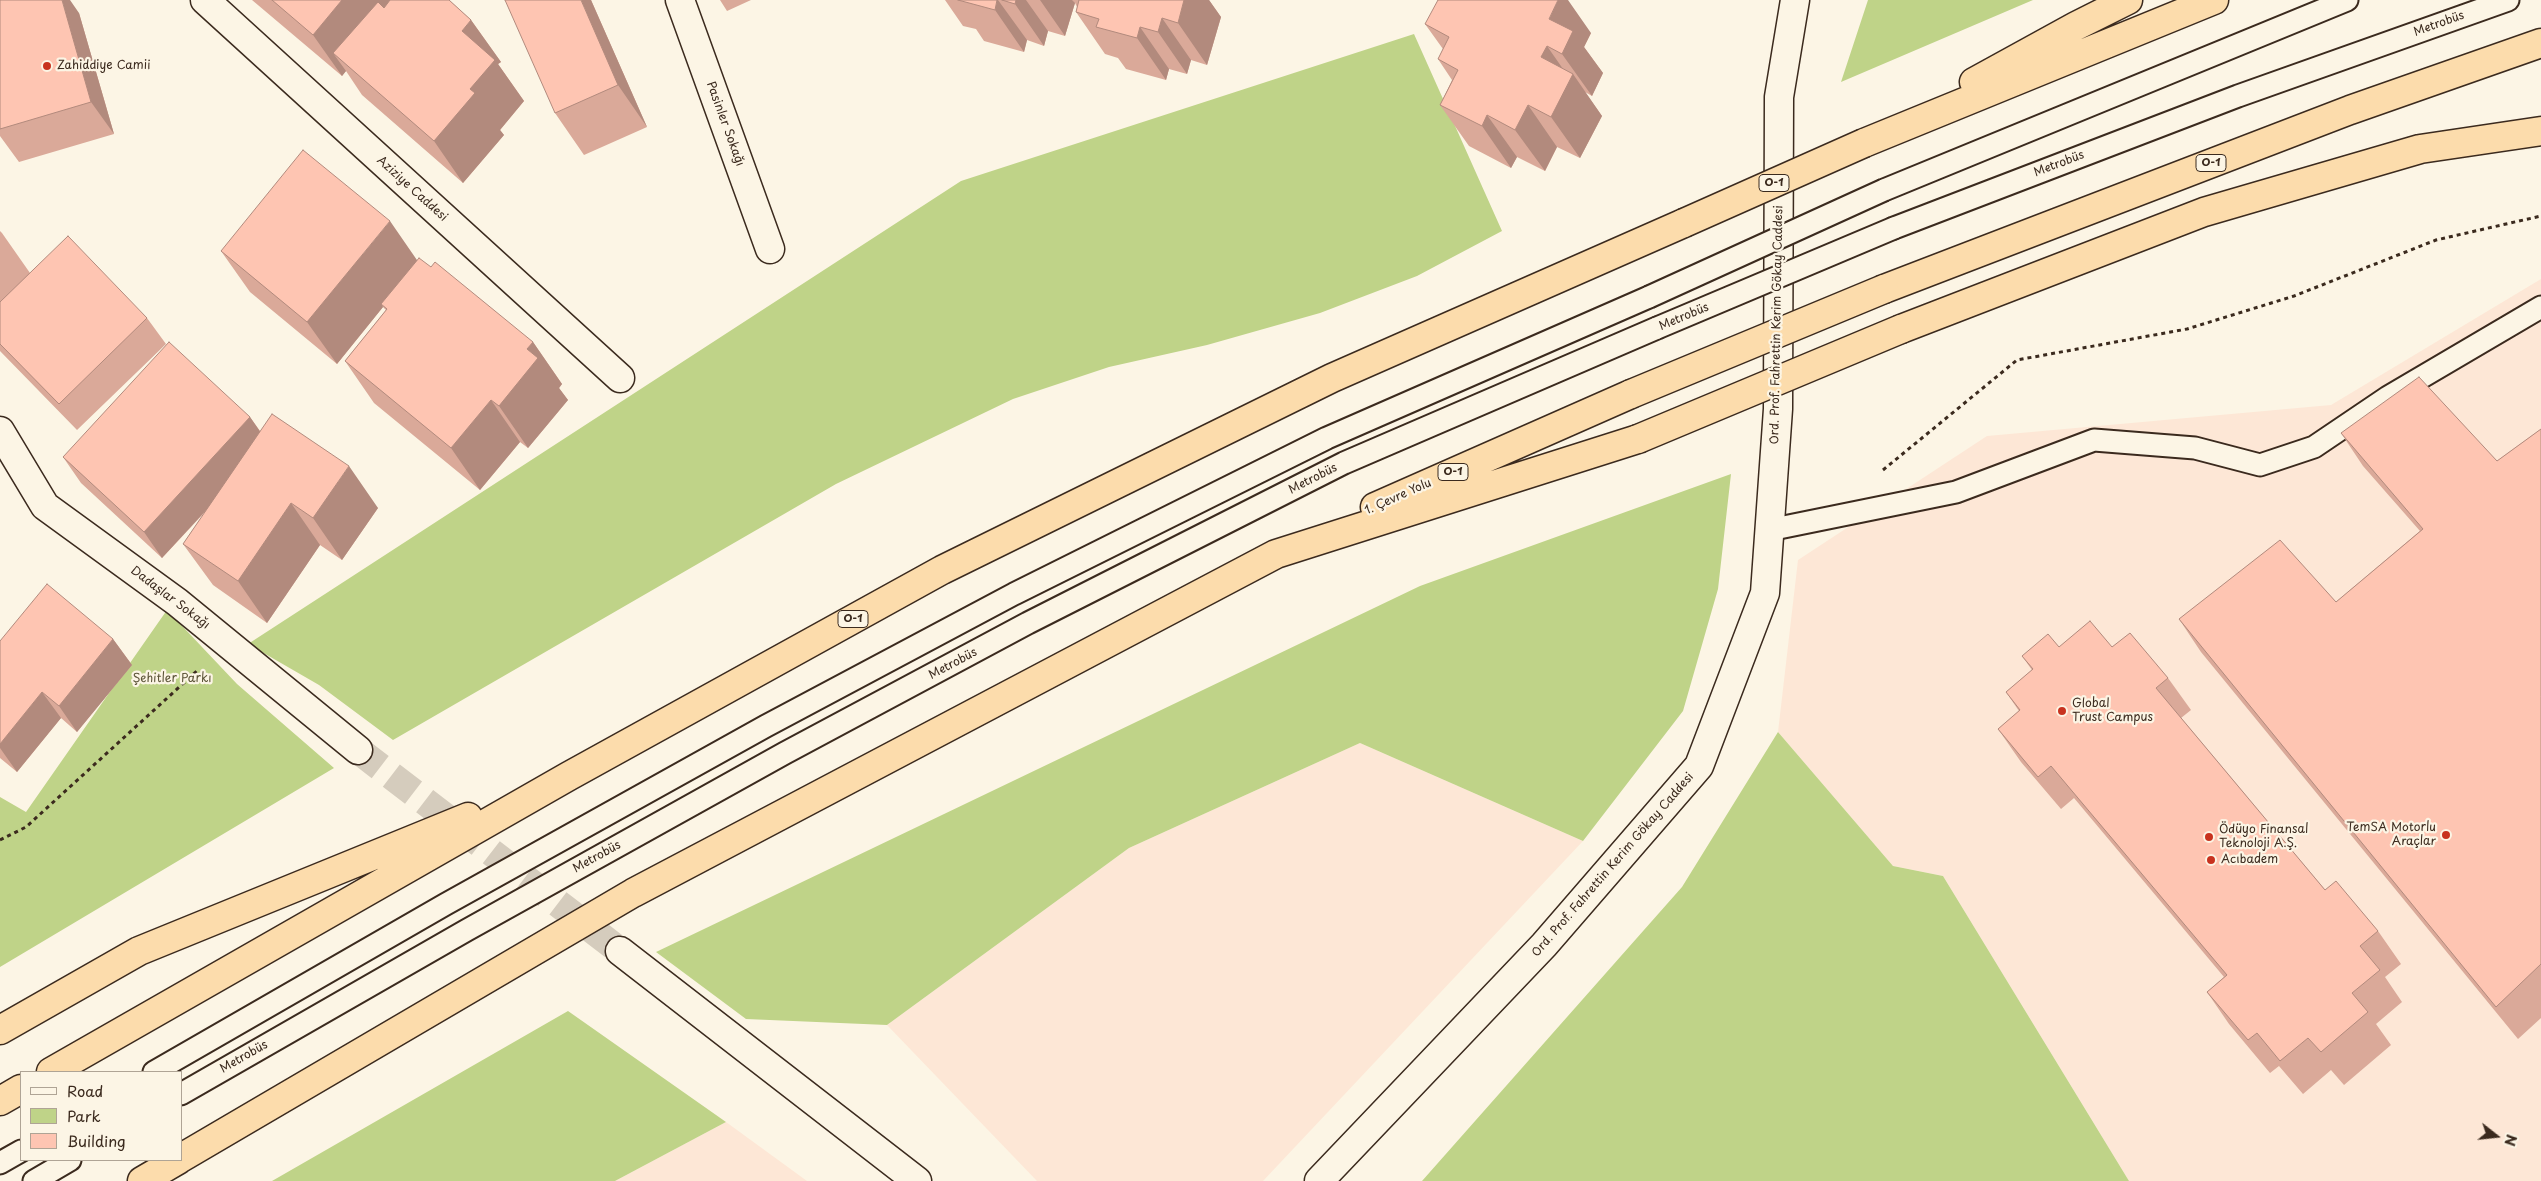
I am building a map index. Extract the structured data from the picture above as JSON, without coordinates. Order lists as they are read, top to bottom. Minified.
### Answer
{"streets":{"highway":["O-1","1. Çevre Yolu"],"street":["Pasinler Sokağı","Aziziye Caddesi","Ord. Prof. Fahrettin Kerim Gökay Caddesi","Dadaşlar Sokağı"],"lane":["Metrobüs"]},"crossings":[["O-1","1. Çevre Yolu"]],"parks":["Şehitler Parkı"],"places":["Zahiddiye Camii","Global Trust Campus","TemSA Motorlu Araçlar","Ödüyo Finansal Teknoloji A.Ş.","Acıbadem"],"legend":["Road","Park","Building"],"north":"right"}
